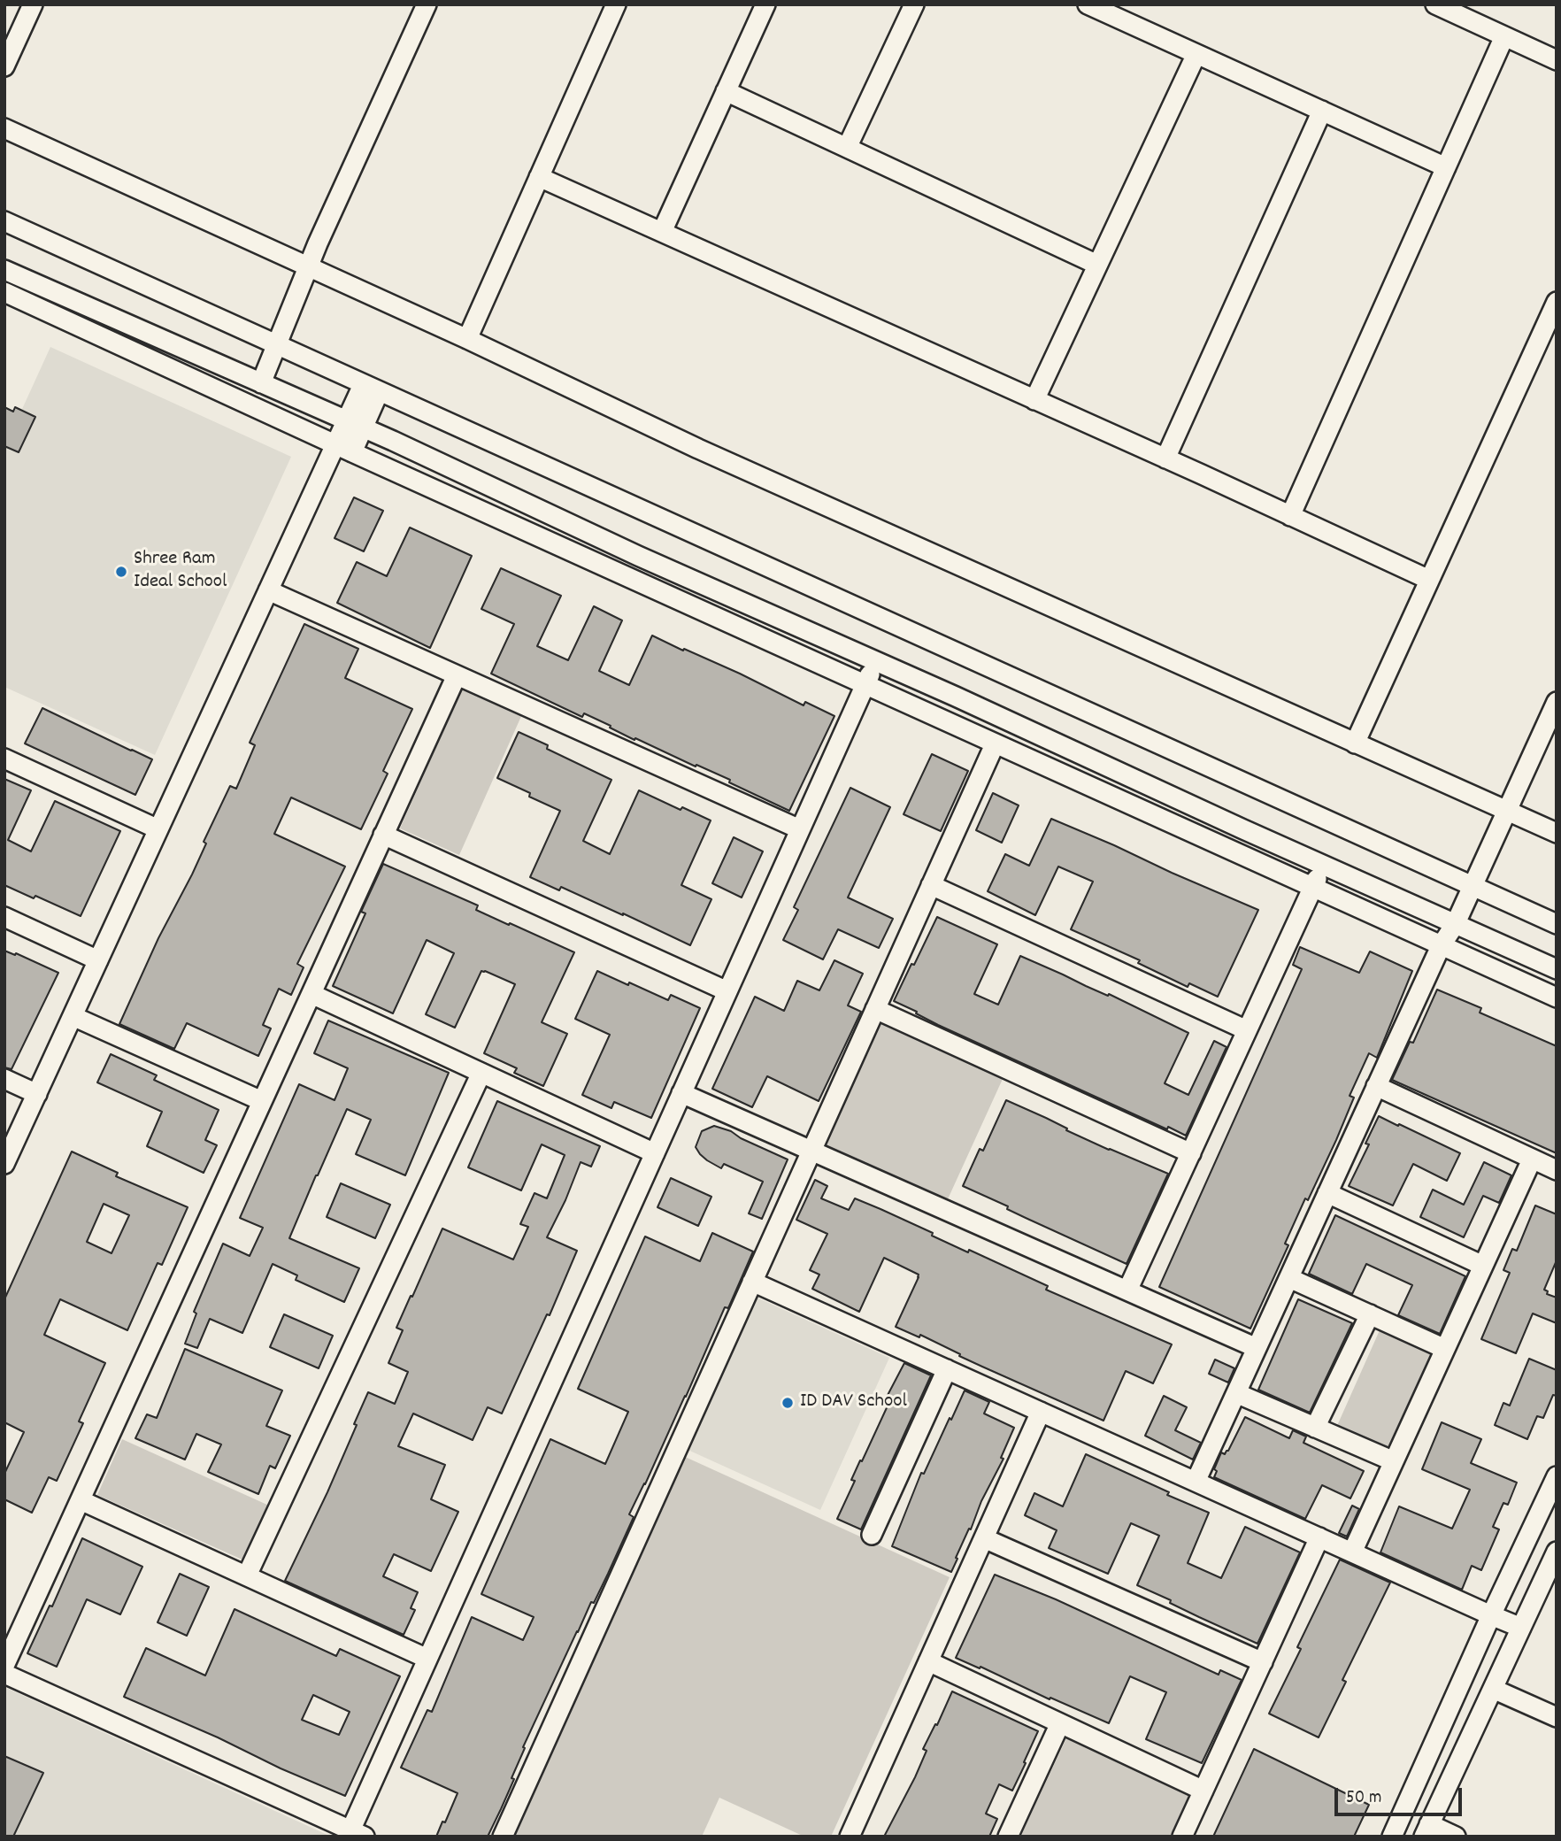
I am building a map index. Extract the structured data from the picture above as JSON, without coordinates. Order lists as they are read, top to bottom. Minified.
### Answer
{"places":["Shree Ram Ideal School","ID DAV School"],"scale_bar":"50 m"}
